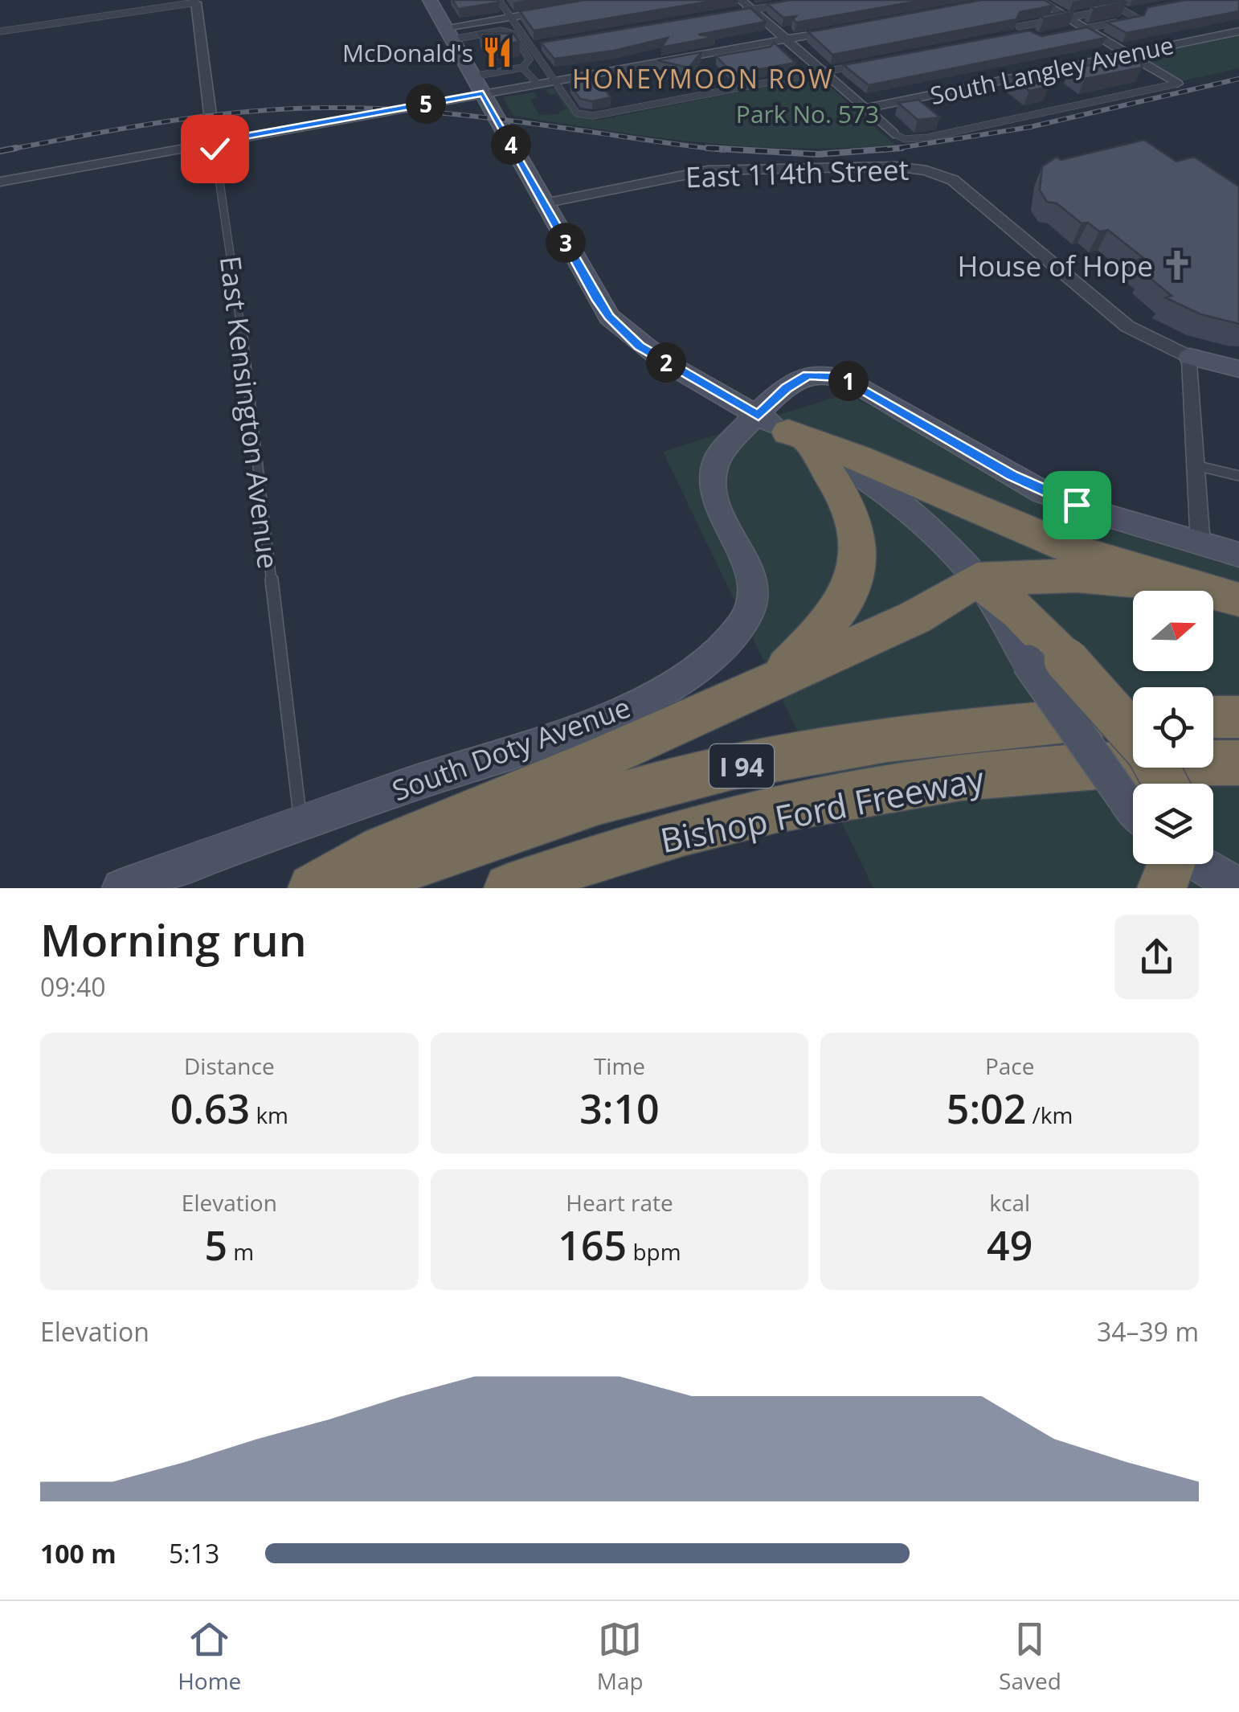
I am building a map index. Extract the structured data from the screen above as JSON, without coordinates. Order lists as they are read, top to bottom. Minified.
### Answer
{"streets":{"highway":["I 94","Bishop Ford Freeway"],"street":["South Langley Avenue","East 114th Street","East Kensington Avenue","South Doty Avenue"]},"crossings":[["South Langley Avenue","East 114th Street"],["East Kensington Avenue","South Doty Avenue"]],"districts":["HONEYMOON ROW"],"parks":["Park No. 573"],"places":{"restaurant":["McDonald's"],"church":["House of Hope"]},"north":"right","page":{"pins":["5","4","3","2","1"],"heading":["Morning run","09:40"],"stats":[["Distance","0.63 km"],["Time","3:10"],["Pace","5:02 /km"],["Elevation","5 m"],["Heart rate","165 bpm"],["kcal","49"]],"chart":["Elevation","34–39 m"],"list":[{"name":"100 m","note":"5:13"}],"tabs":["Home","Map","Saved"]}}
